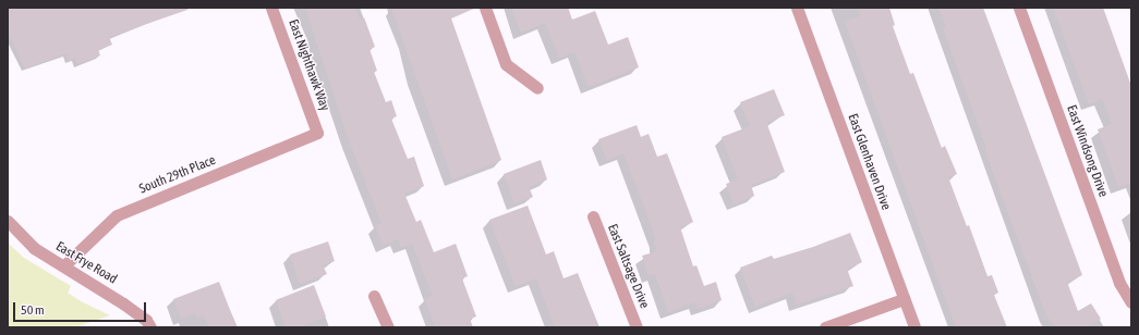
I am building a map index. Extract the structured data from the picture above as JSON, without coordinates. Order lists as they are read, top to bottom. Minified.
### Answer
{"streets":{"street":["East Nighthawk Way","East Windsong Drive","East Glenhaven Drive","South 29th Place","East Frye Road","East Saltsage Drive"]},"crossings":[["East Nighthawk Way","South 29th Place"],["South 29th Place","East Frye Road"]],"scale_bar":"50 m"}
